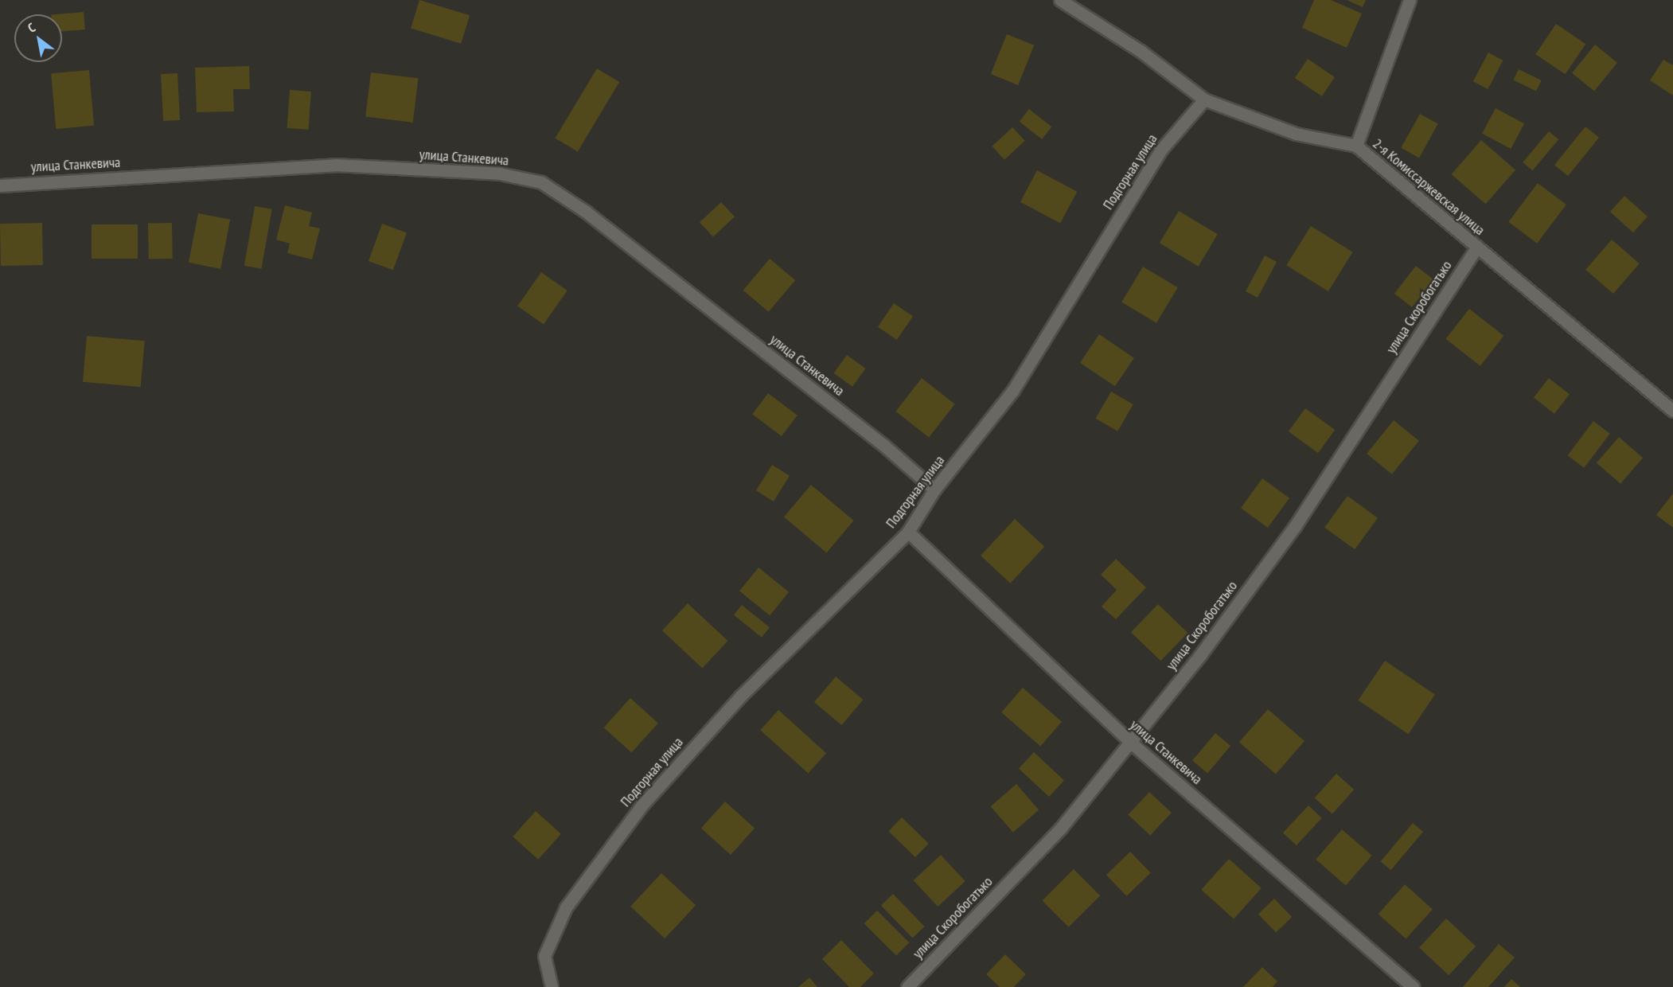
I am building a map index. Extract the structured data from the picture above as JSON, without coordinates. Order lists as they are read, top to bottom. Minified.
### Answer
{"streets":{"street":["улица Станкевича","Подгорная улица","2-я Комиссаржевская улица","улица Скоробогатько"]},"crossings":[["улица Станкевича","Подгорная улица"],["улица Станкевича","улица Скоробогатько"],["Подгорная улица","2-я Комиссаржевская улица"],["2-я Комиссаржевская улица","улица Скоробогатько"]],"north":"top left"}
